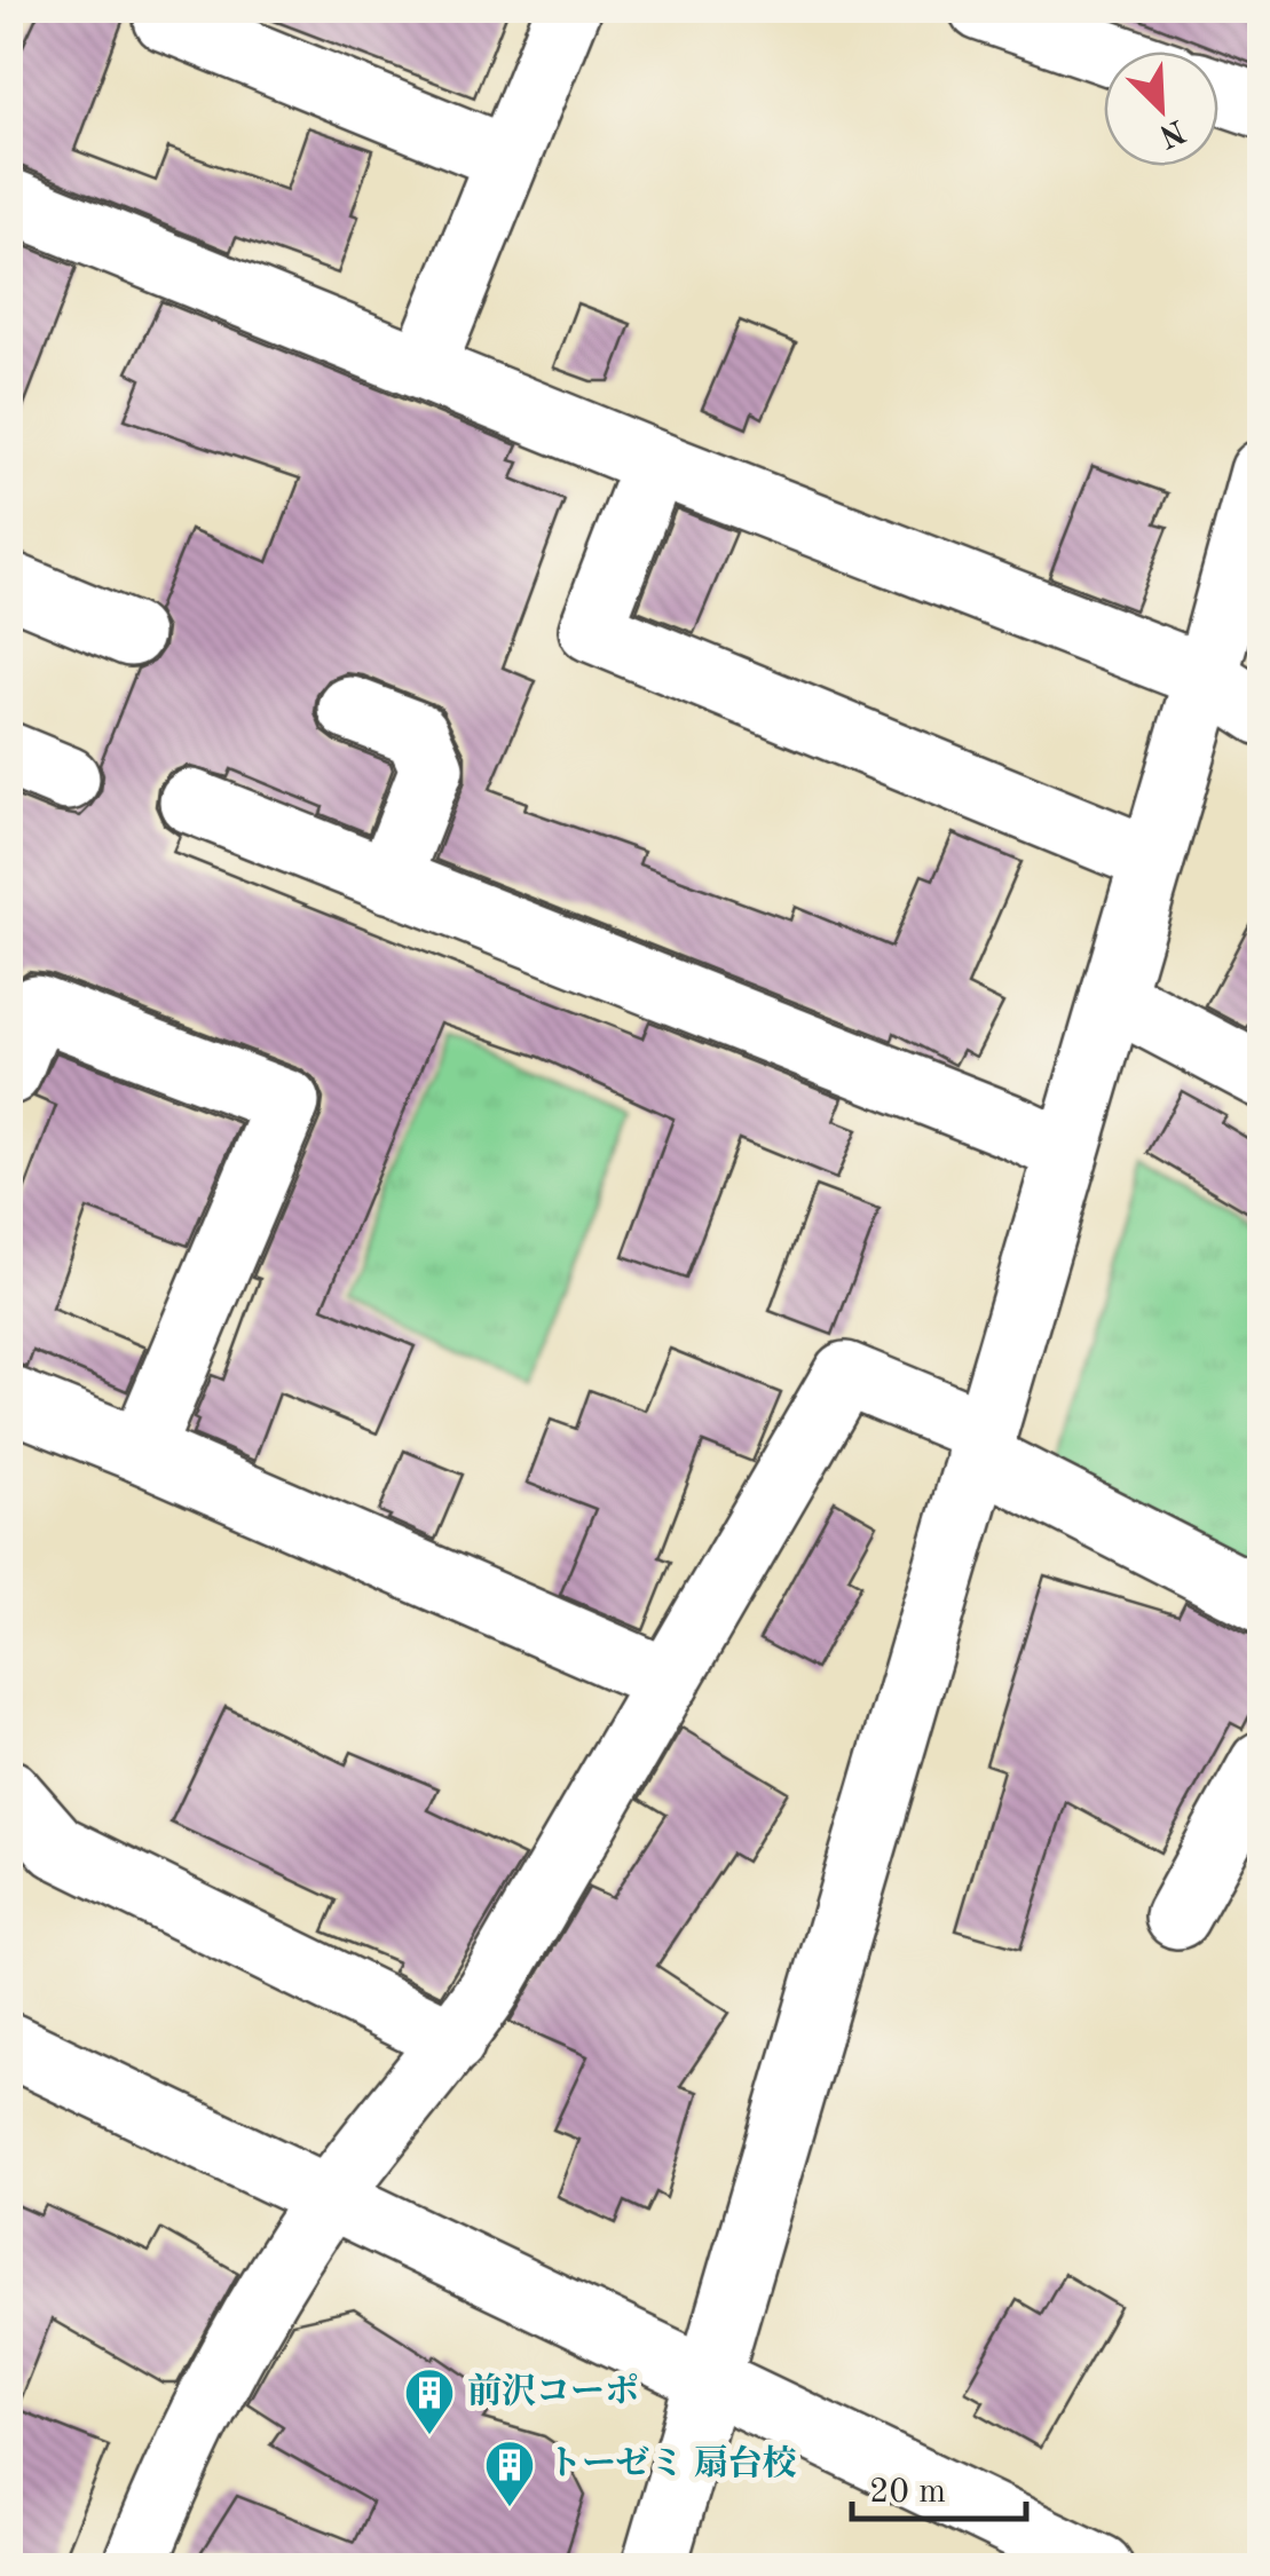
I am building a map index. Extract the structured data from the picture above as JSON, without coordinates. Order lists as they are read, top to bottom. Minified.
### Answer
{"places":{"building":["前沢コーポ","トーゼミ 扇台校"]},"scale_bar":"20 m","north":"bottom right"}
